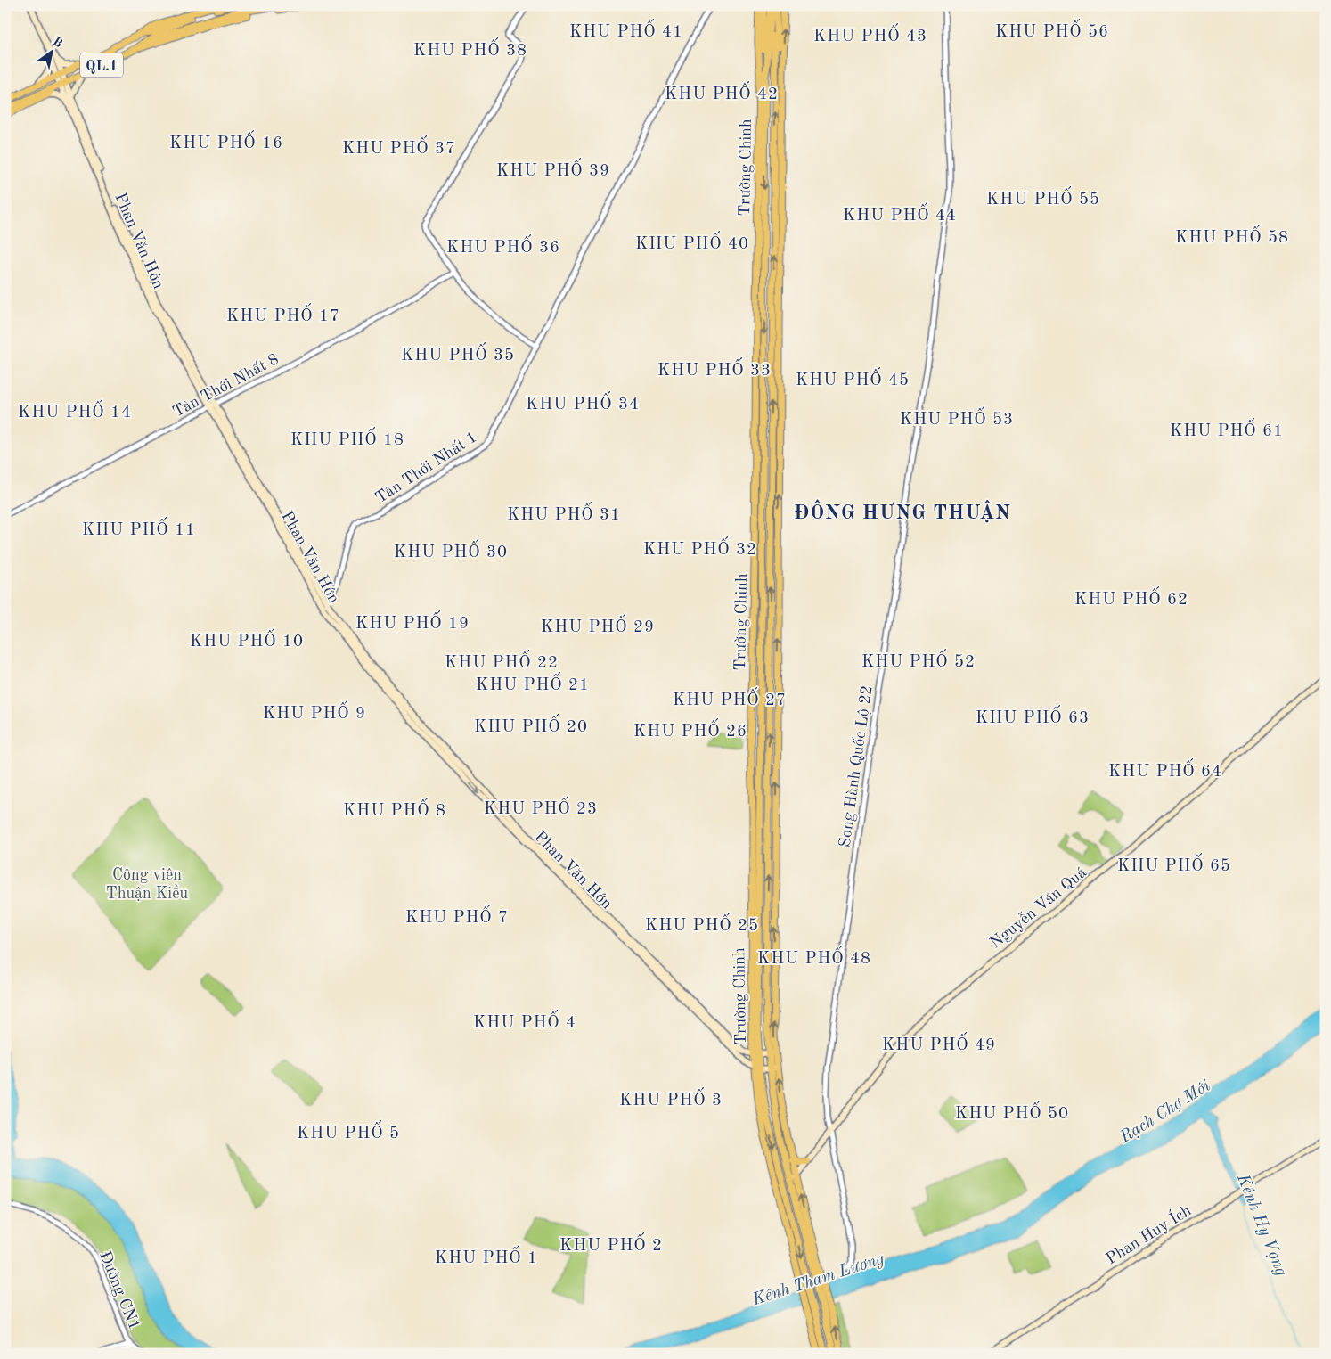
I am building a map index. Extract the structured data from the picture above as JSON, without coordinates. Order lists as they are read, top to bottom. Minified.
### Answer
{"streets":{"main road":["QL.1","Trường Chinh","Phan Văn Hớn","Nguyễn Văn Quá","Phan Huy Ích"],"street":["Tân Thới Nhất 8","Tân Thới Nhất 1","Song Hành Quốc Lộ 22","Đường CN1"]},"crossings":[["QL.1","Phan Văn Hớn"],["Trường Chinh","Phan Văn Hớn"],["Trường Chinh","Nguyễn Văn Quá"],["Phan Văn Hớn","Tân Thới Nhất 8"],["Phan Văn Hớn","Tân Thới Nhất 1"],["Song Hành Quốc Lộ 22","Nguyễn Văn Quá"]],"districts":["KHU PHỐ 41","KHU PHỐ 56","KHU PHỐ 43","KHU PHỐ 38","KHU PHỐ 42","KHU PHỐ 16","KHU PHỐ 37","KHU PHỐ 39","KHU PHỐ 55","KHU PHỐ 44","KHU PHỐ 58","KHU PHỐ 40","KHU PHỐ 36","KHU PHỐ 17","KHU PHỐ 35","KHU PHỐ 33","KHU PHỐ 45","KHU PHỐ 34","KHU PHỐ 14","KHU PHỐ 53","KHU PHỐ 61","KHU PHỐ 18","ĐÔNG HƯNG THUẬN","KHU PHỐ 31","KHU PHỐ 11","KHU PHỐ 32","KHU PHỐ 30","KHU PHỐ 62","KHU PHỐ 19","KHU PHỐ 29","KHU PHỐ 10","KHU PHỐ 52","KHU PHỐ 22","KHU PHỐ 21","KHU PHỐ 27","KHU PHỐ 9","KHU PHỐ 63","KHU PHỐ 20","KHU PHỐ 26","KHU PHỐ 64","KHU PHỐ 23","KHU PHỐ 8","KHU PHỐ 65","KHU PHỐ 7","KHU PHỐ 25","KHU PHỐ 48","KHU PHỐ 4","KHU PHỐ 49","KHU PHỐ 3","KHU PHỐ 50","KHU PHỐ 5","KHU PHỐ 2","KHU PHỐ 1"],"water":["Rạch Chợ Mới","Kênh Hy Vọng","Kênh Tham Lương"],"parks":["Công viên Thuận Kiều"],"north":"top right"}
